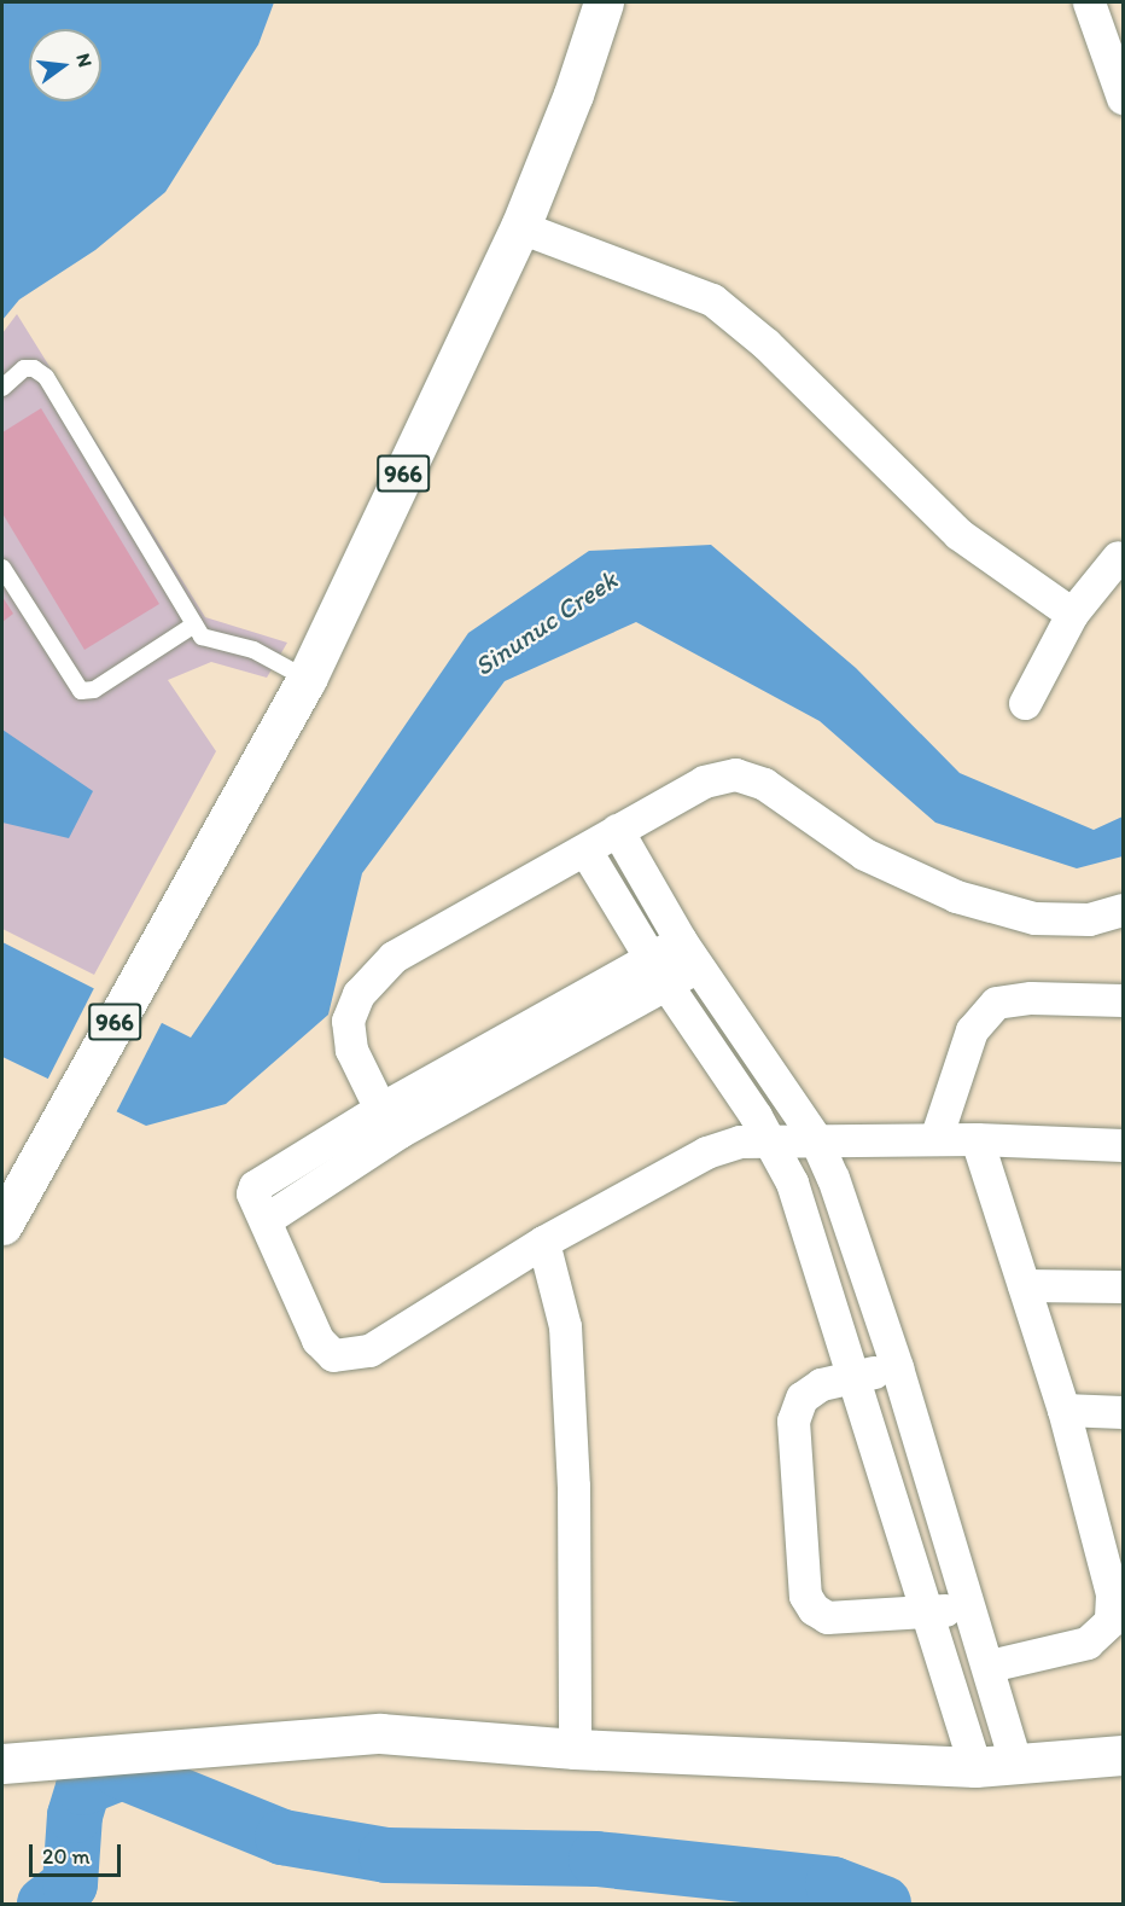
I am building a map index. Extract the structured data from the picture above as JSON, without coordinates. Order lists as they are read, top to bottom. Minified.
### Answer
{"streets":{"main road":["966"]},"water":["Sinunuc Creek"],"scale_bar":"20 m","north":"right"}
